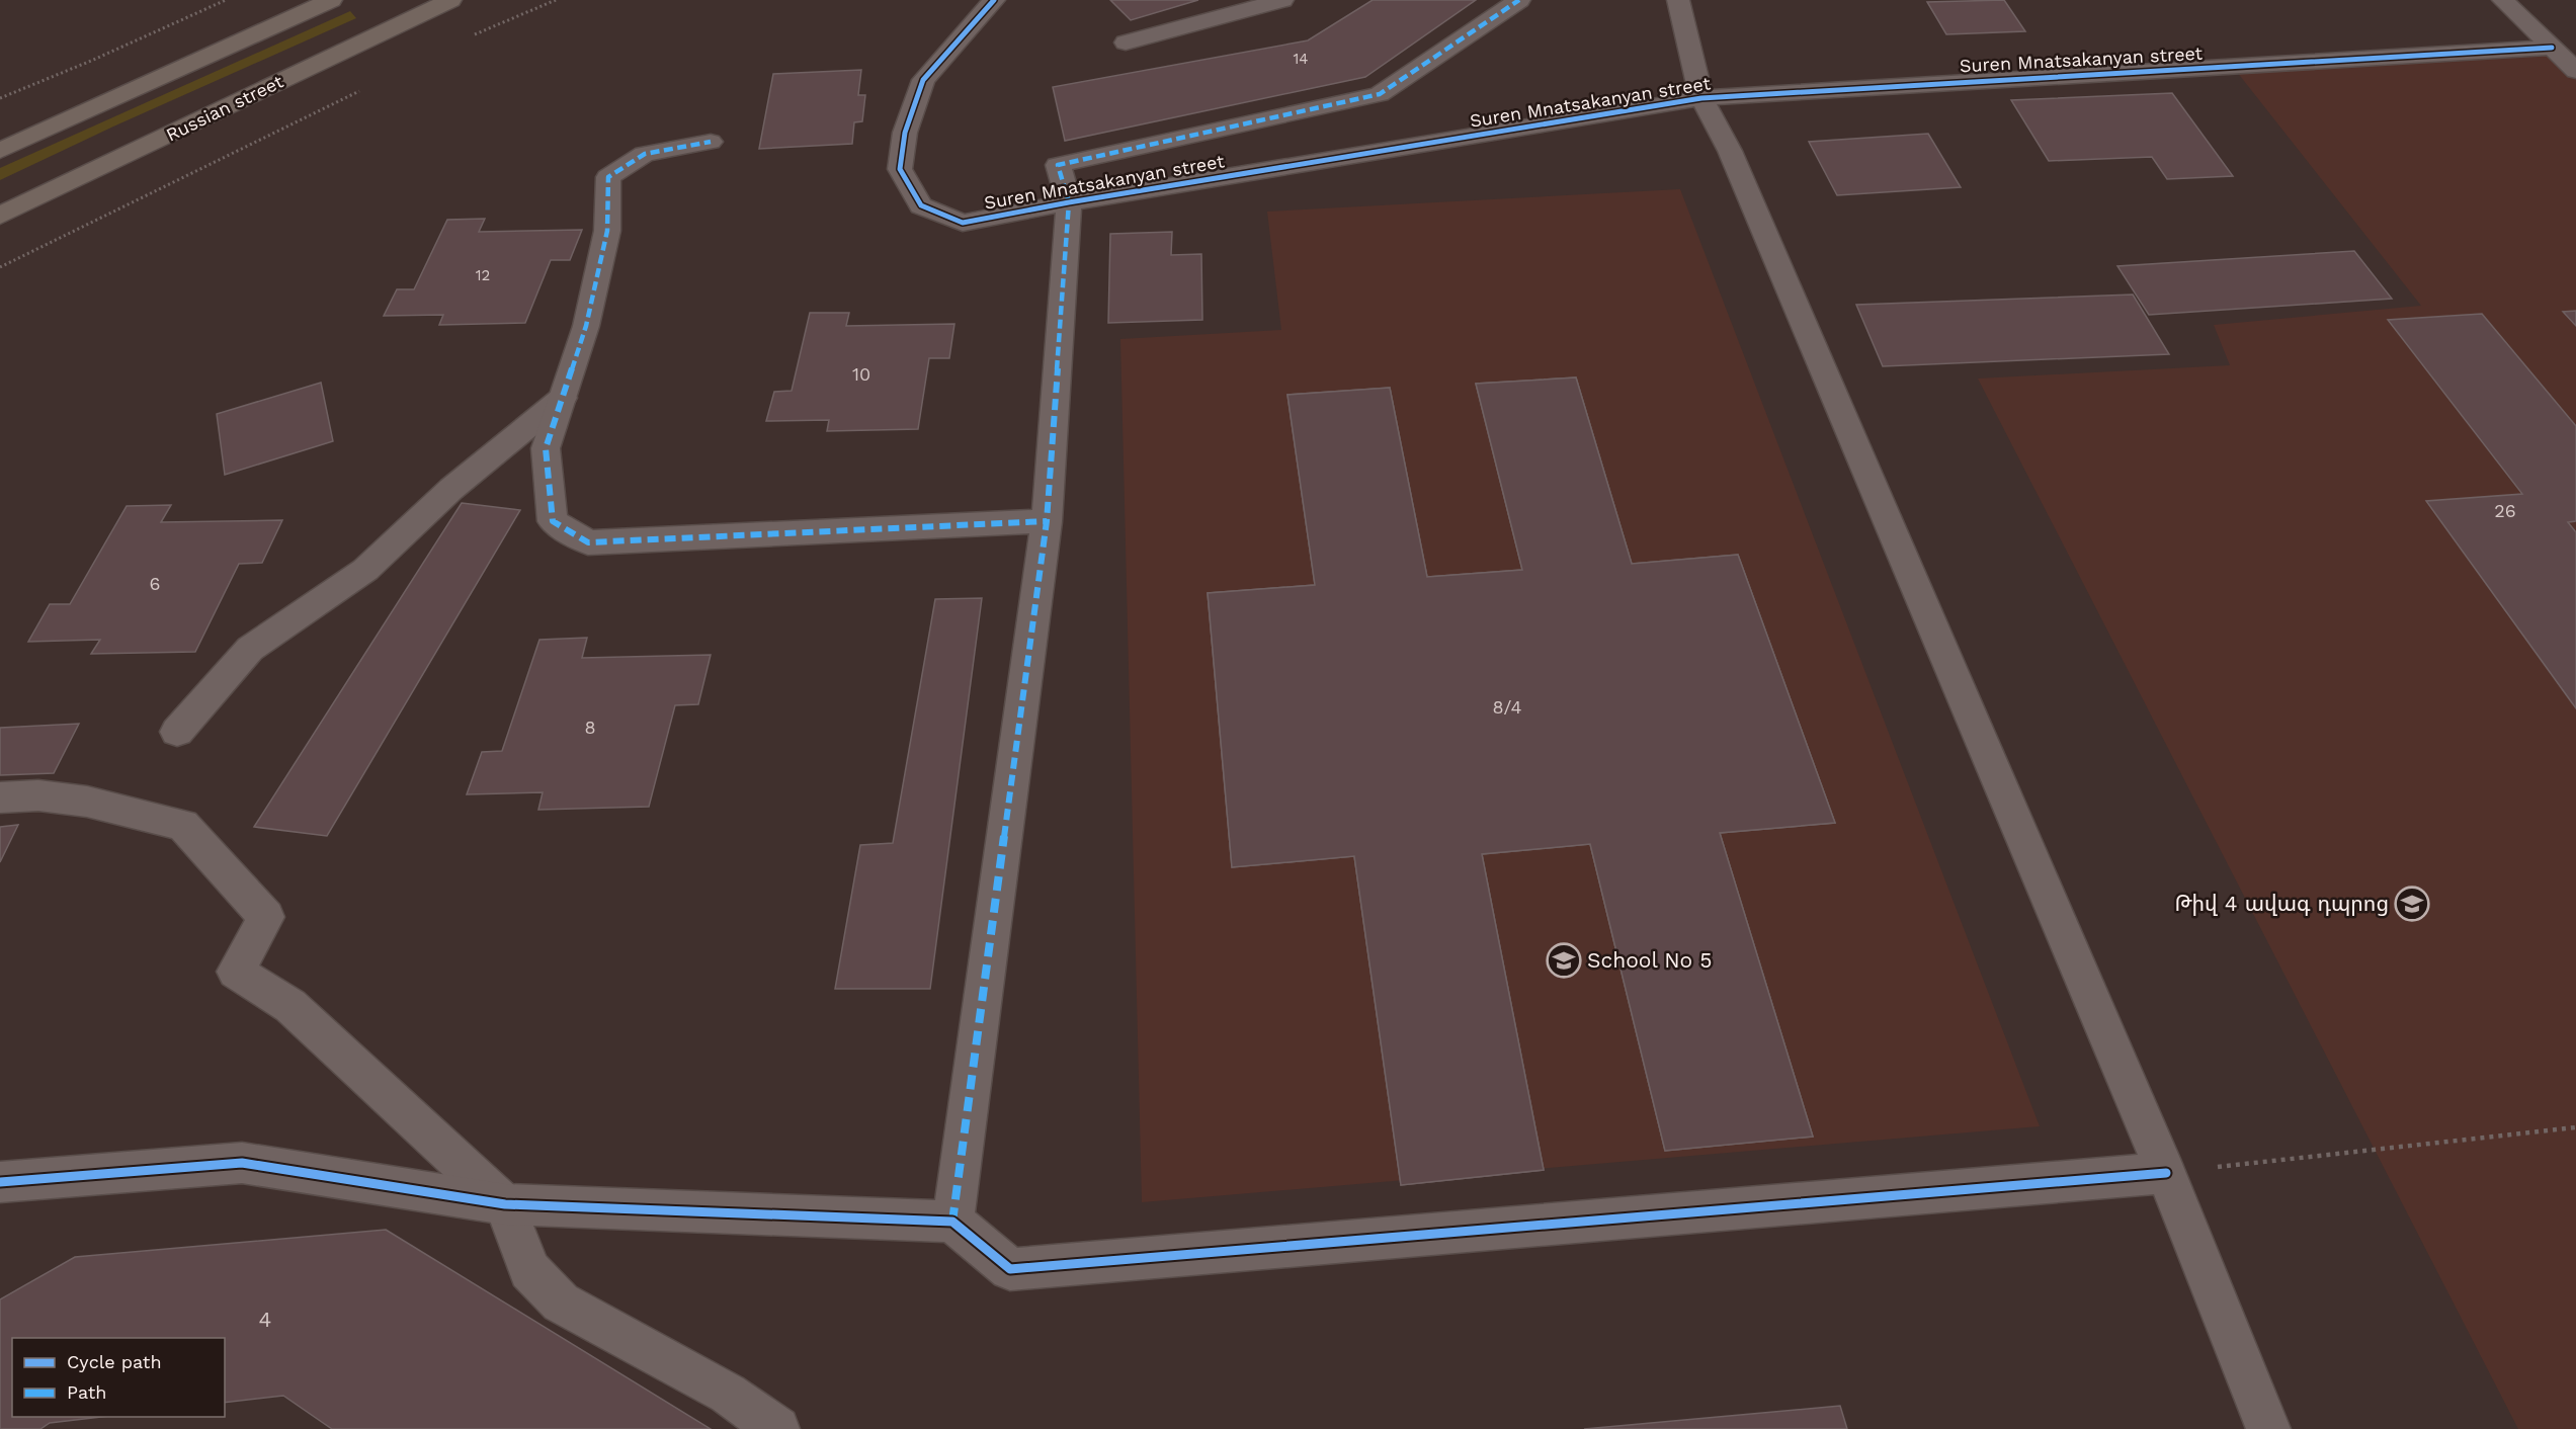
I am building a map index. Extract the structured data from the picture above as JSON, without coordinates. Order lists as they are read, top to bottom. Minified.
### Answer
{"streets":{"main road":["Russian street"],"street":["Suren Mnatsakanyan street"]},"places":{"school or university":["Թիվ 4 ավագ դպրոց","School No 5"]},"house_numbers":["14","12","10","26","6","8/4","8","4"],"legend":["Cycle path","Path"]}
